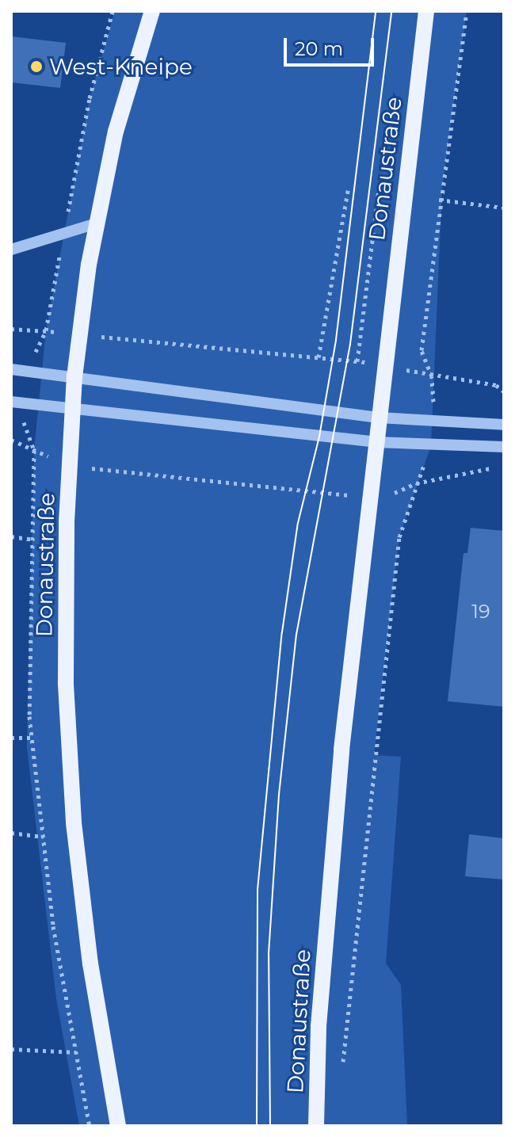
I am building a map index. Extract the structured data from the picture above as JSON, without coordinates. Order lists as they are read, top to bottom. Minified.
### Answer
{"streets":{"main road":["Donaustraße"]},"places":["West-Kneipe"],"house_numbers":["19"],"scale_bar":"20 m"}
